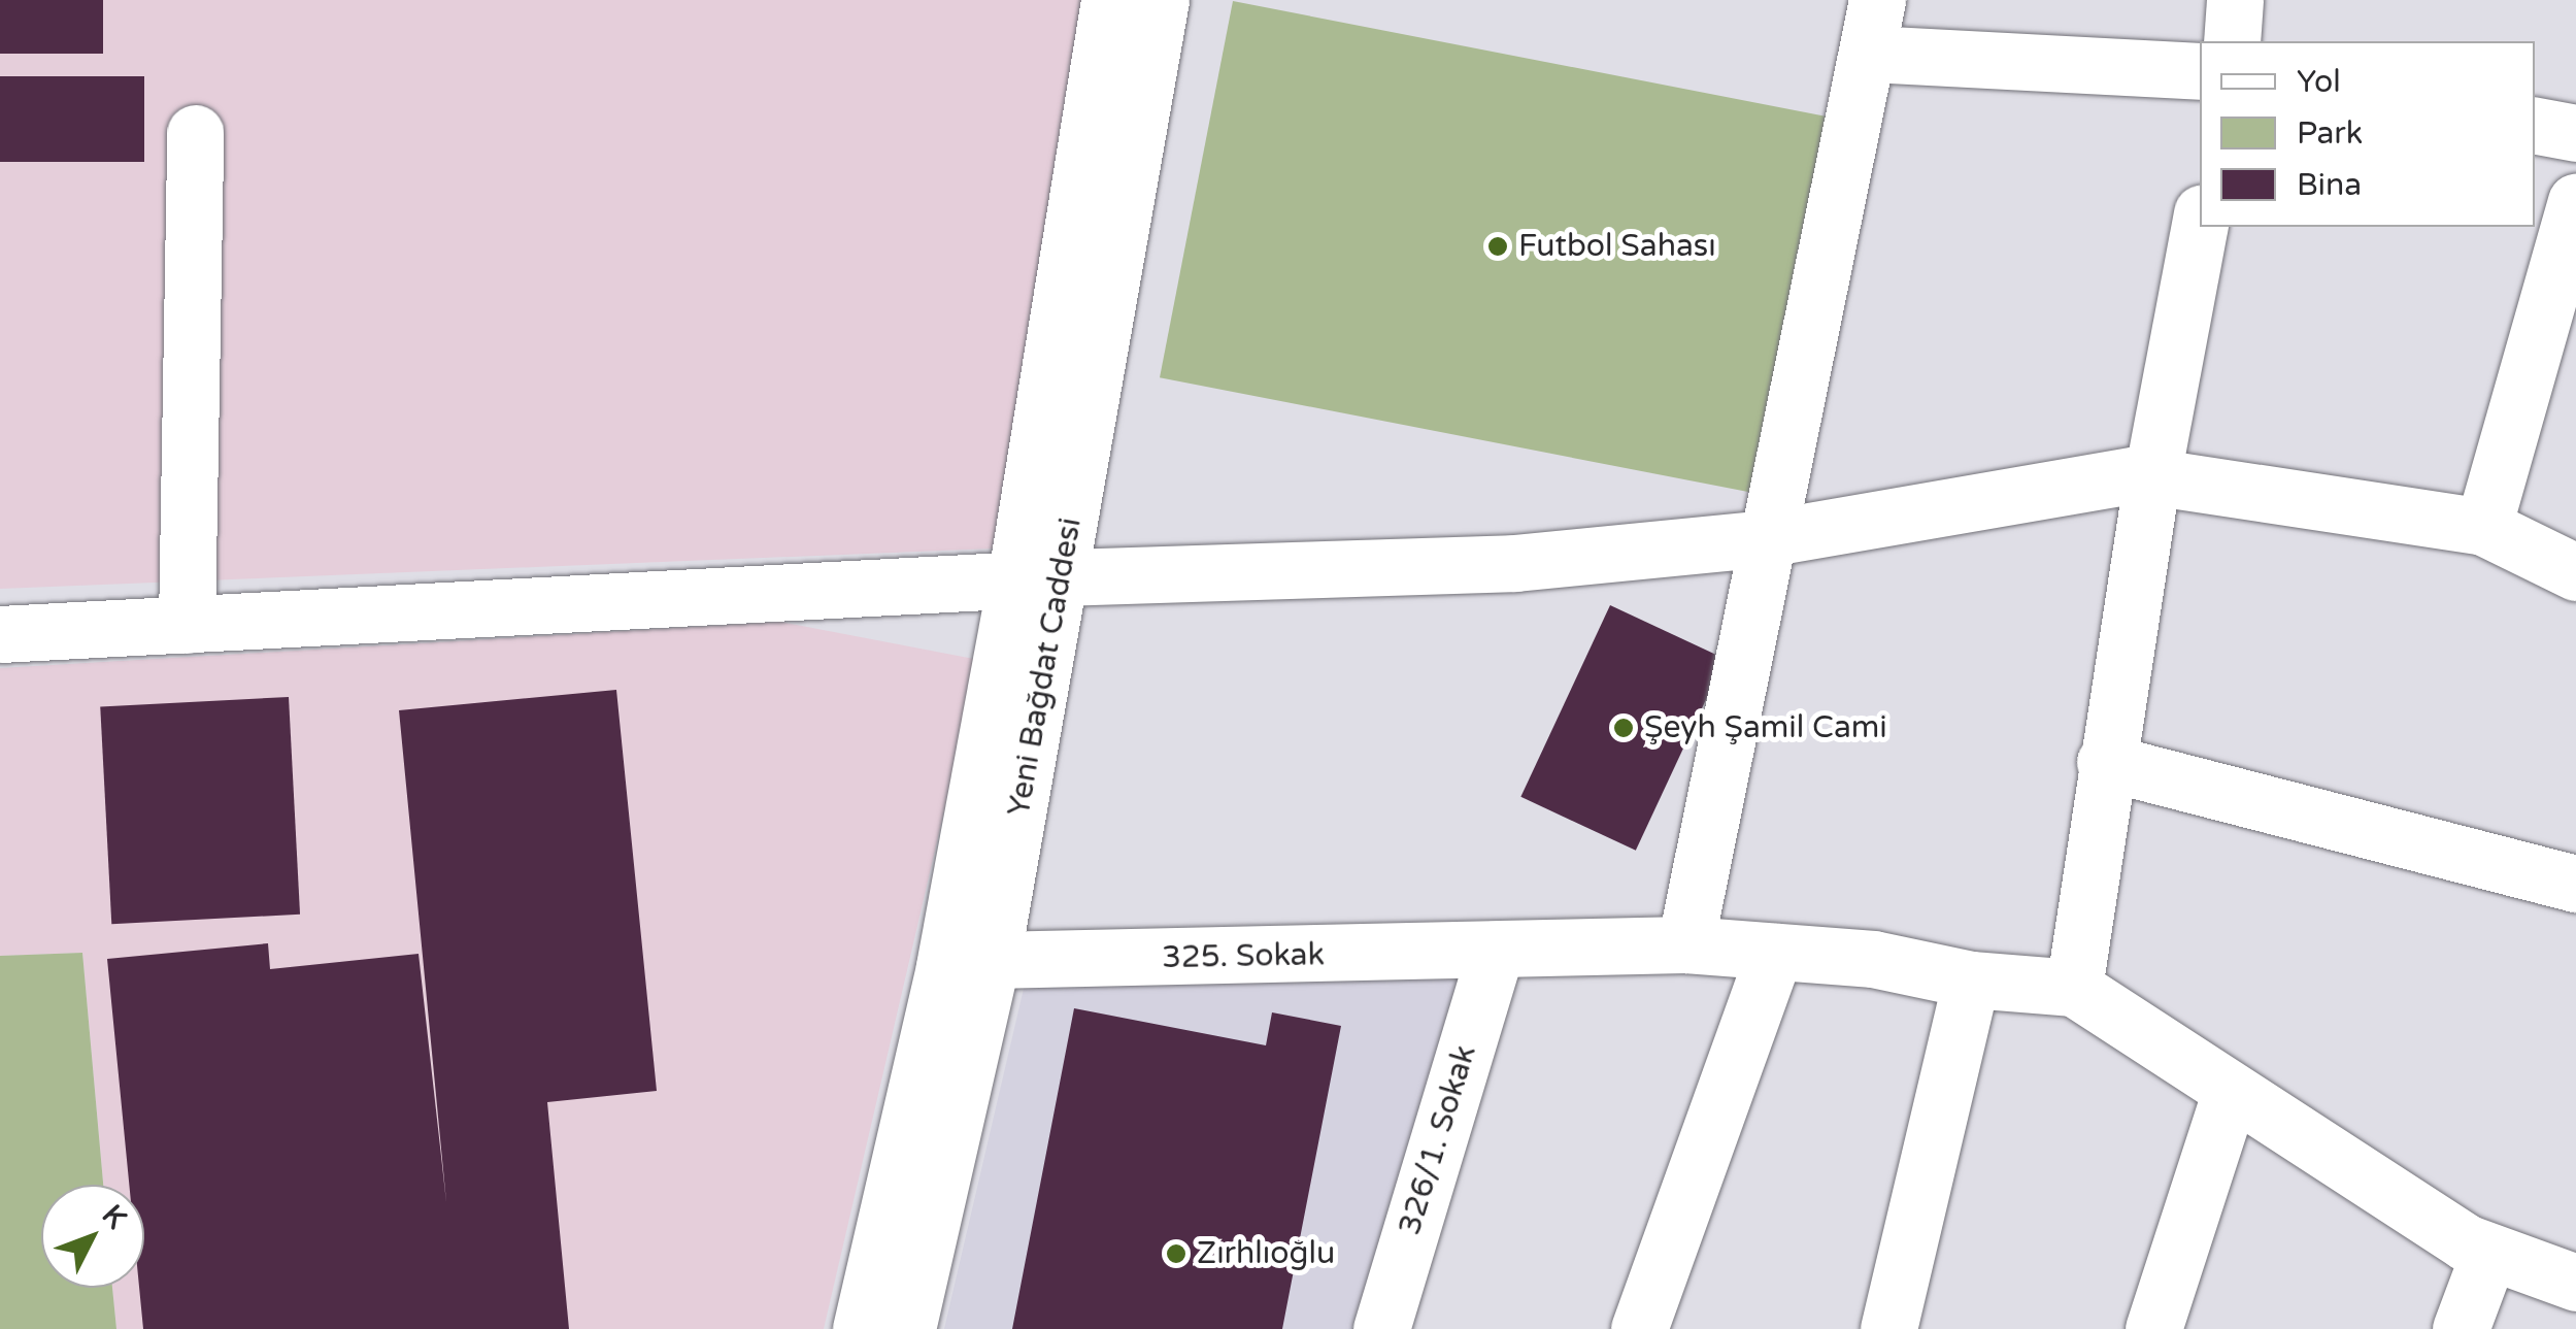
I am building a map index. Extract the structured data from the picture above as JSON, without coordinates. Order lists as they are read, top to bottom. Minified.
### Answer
{"streets":{"street":["Yeni Bağdat Caddesi","325. Sokak","326/1. Sokak"]},"crossings":[["Yeni Bağdat Caddesi","325. Sokak"],["325. Sokak","326/1. Sokak"]],"places":["Futbol Sahası","Şeyh Şamil Cami","Zırhlıoğlu"],"legend":["Yol","Park","Bina"],"north":"top right"}
